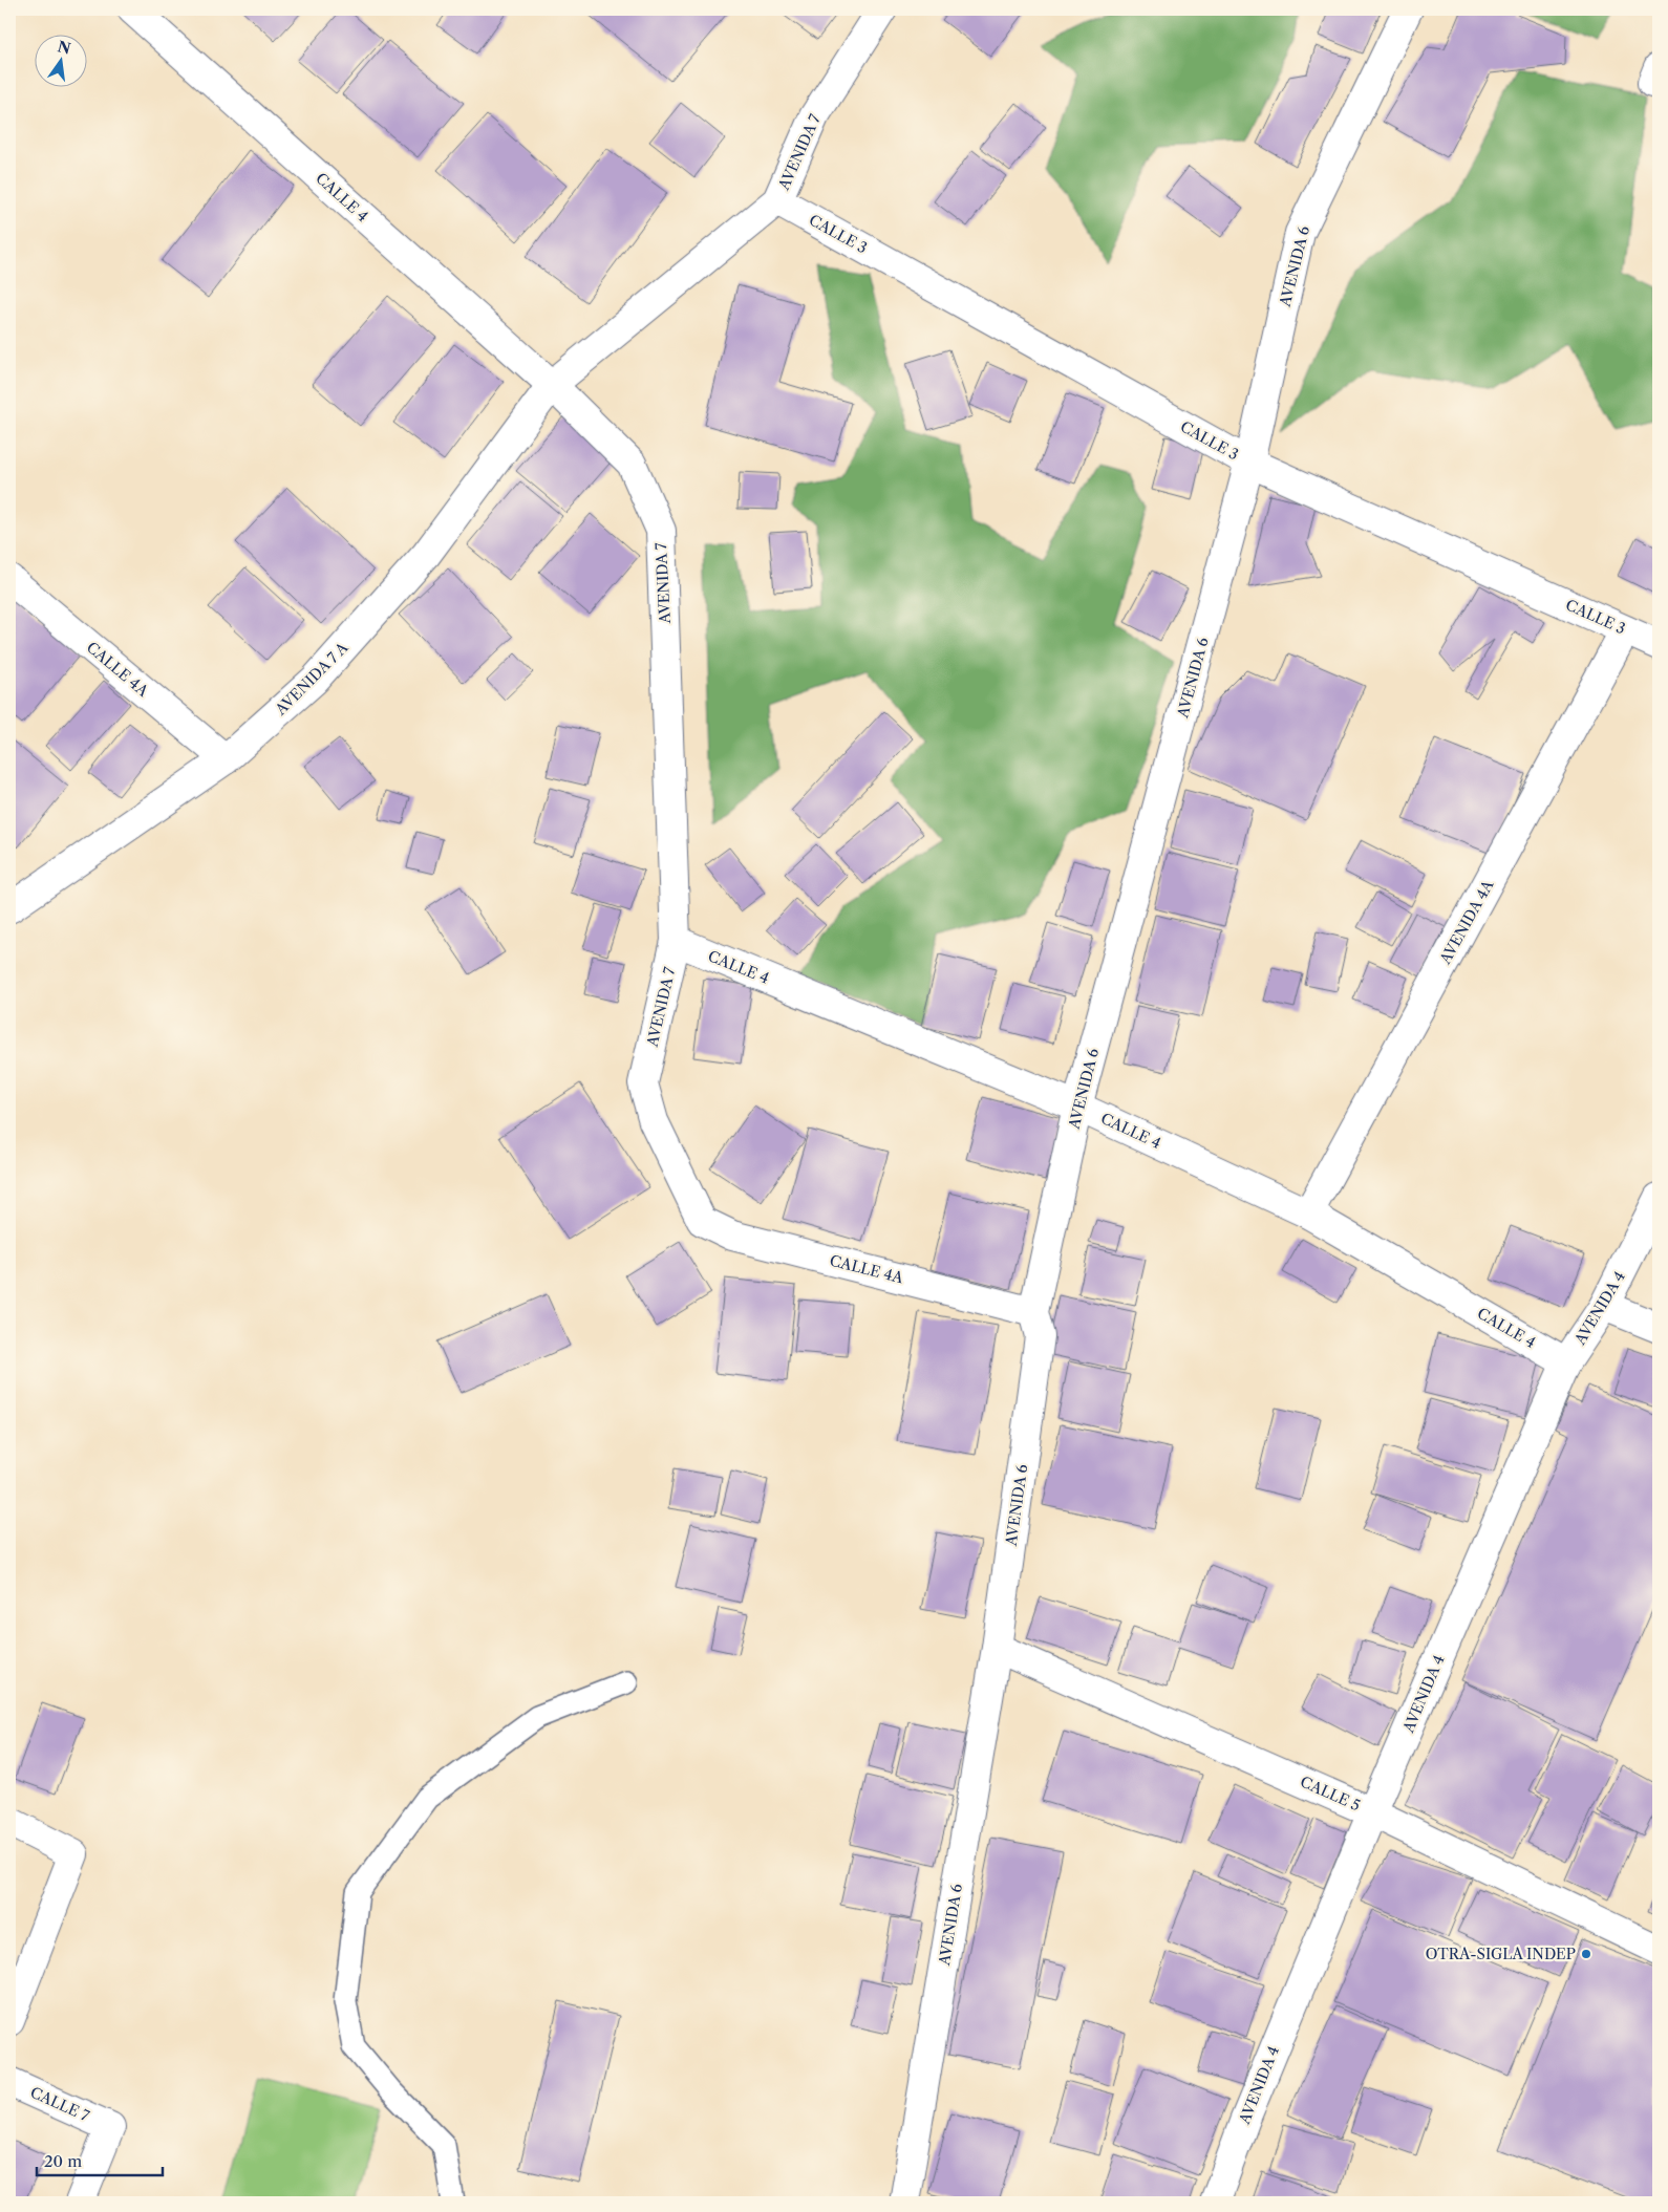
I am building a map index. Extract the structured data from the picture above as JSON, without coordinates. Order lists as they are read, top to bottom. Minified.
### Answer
{"streets":{"street":["AVENIDA 7","CALLE 4","CALLE 3","AVENIDA 6","CALLE 4A","AVENIDA 7 A","AVENIDA 4A","AVENIDA 4","CALLE 5","CALLE 7"]},"crossings":[["AVENIDA 7","CALLE 4"],["AVENIDA 7","CALLE 3"],["AVENIDA 7","CALLE 4A"],["AVENIDA 7","AVENIDA 7 A"],["CALLE 4","AVENIDA 6"],["CALLE 4","AVENIDA 7 A"],["CALLE 4","AVENIDA 4A"],["CALLE 4","AVENIDA 4"],["CALLE 3","AVENIDA 6"],["CALLE 3","AVENIDA 4A"],["AVENIDA 6","CALLE 4A"],["AVENIDA 6","CALLE 5"],["CALLE 4A","AVENIDA 7 A"],["AVENIDA 4","CALLE 5"]],"places":["OTRA-SIGLA INDEP"],"scale_bar":"20 m","north":"top"}
